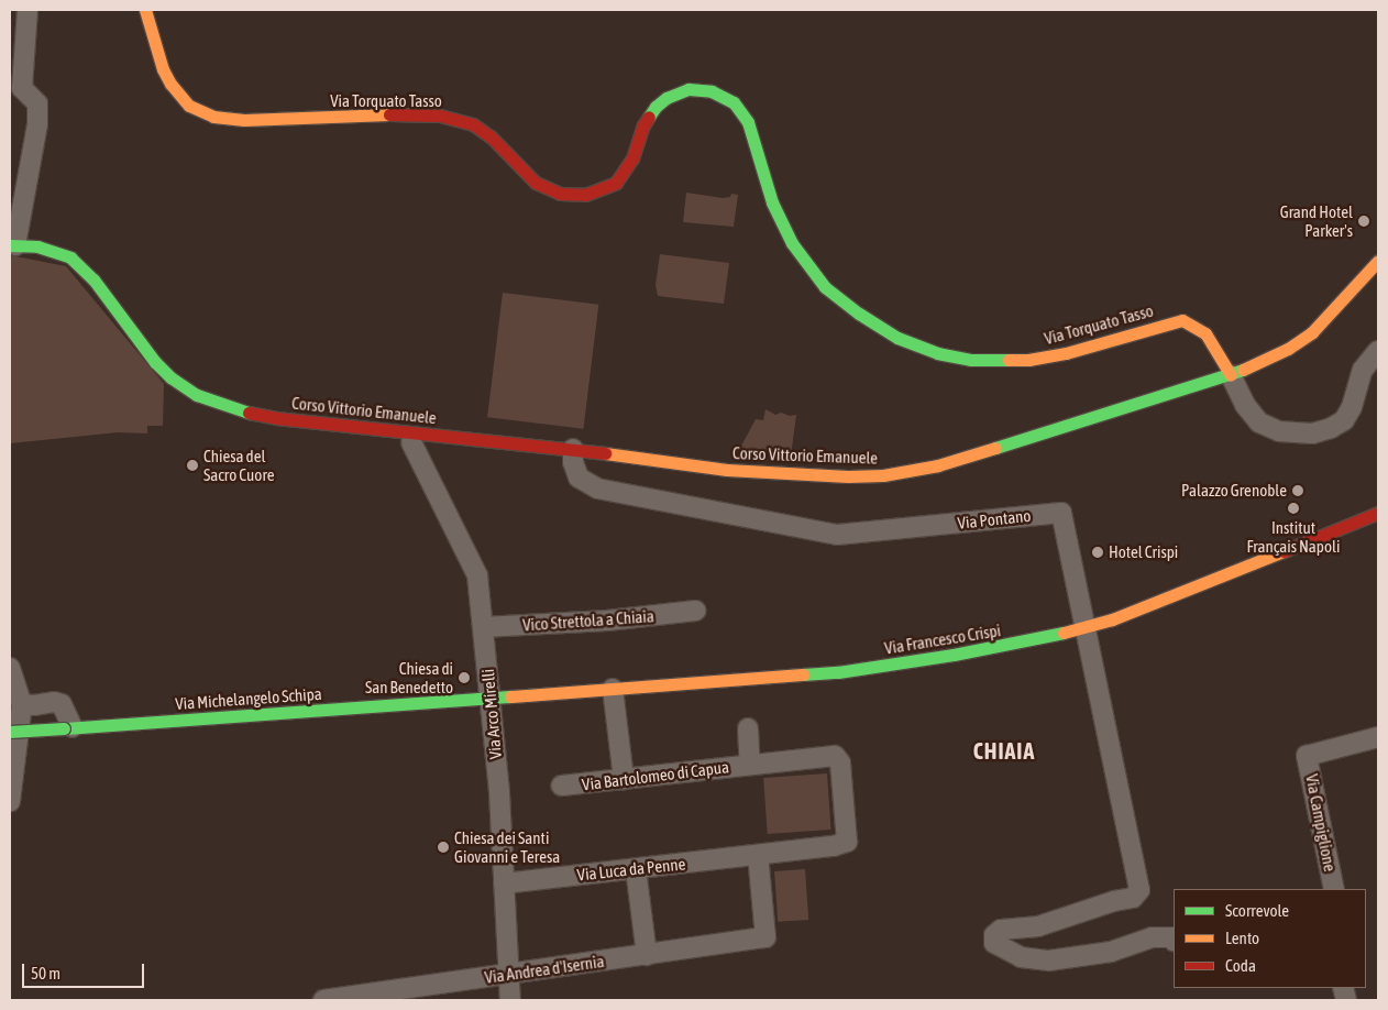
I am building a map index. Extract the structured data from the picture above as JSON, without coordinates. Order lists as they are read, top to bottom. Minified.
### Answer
{"streets":{"main road":["Via Torquato Tasso","Corso Vittorio Emanuele","Via Francesco Crispi","Via Michelangelo Schipa"],"street":["Via Pontano","Vico Strettola a Chiaia","Via Arco Mirelli","Via Bartolomeo di Capua","Via Campiglione","Via Luca da Penne","Via Andrea d'Isernia"]},"crossings":[["Via Torquato Tasso","Corso Vittorio Emanuele"],["Corso Vittorio Emanuele","Via Pontano"],["Via Pontano","Via Francesco Crispi"],["Vico Strettola a Chiaia","Via Arco Mirelli"],["Via Francesco Crispi","Via Michelangelo Schipa"],["Via Francesco Crispi","Via Arco Mirelli"],["Via Michelangelo Schipa","Via Arco Mirelli"],["Via Arco Mirelli","Via Luca da Penne"],["Via Arco Mirelli","Via Andrea d'Isernia"],["Via Bartolomeo di Capua","Via Luca da Penne"],["Via Bartolomeo di Capua","Via Andrea d'Isernia"],["Via Luca da Penne","Via Andrea d'Isernia"]],"districts":["CHIAIA"],"places":["Grand Hotel Parker's","Chiesa del Sacro Cuore","Palazzo Grenoble","Institut Français Napoli","Hotel Crispi","Chiesa di San Benedetto","Chiesa dei Santi Giovanni e Teresa"],"legend":["Scorrevole","Lento","Coda"],"scale_bar":"50 m"}
